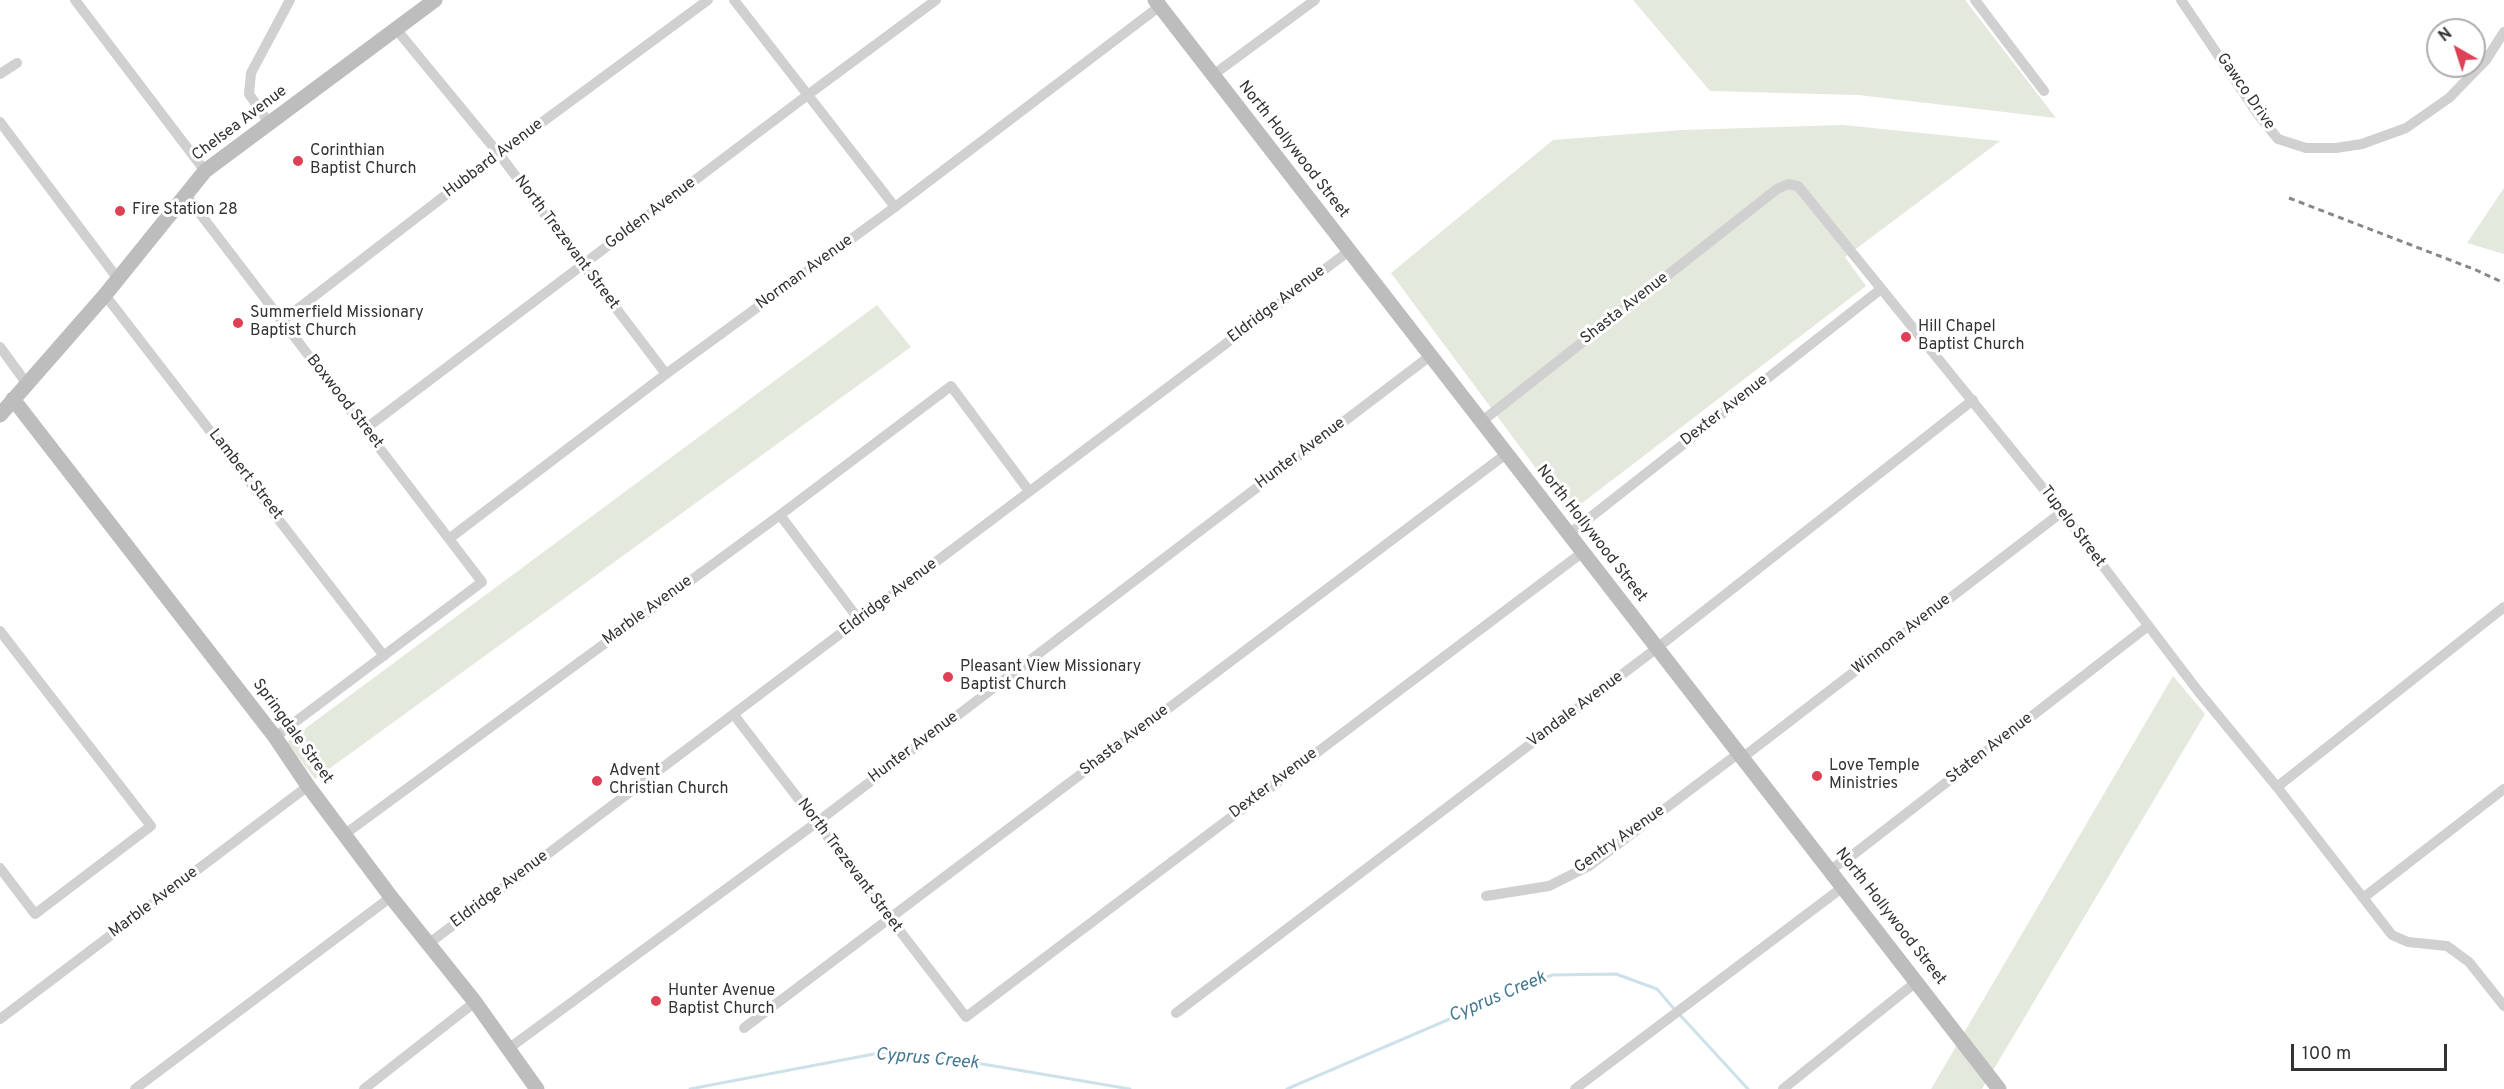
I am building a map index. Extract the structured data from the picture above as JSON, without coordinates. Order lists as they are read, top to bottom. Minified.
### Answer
{"streets":{"main road":["Chelsea Avenue","North Hollywood Street","Springdale Street"],"street":["Gawco Drive","Hubbard Avenue","Golden Avenue","North Trezevant Street","Norman Avenue","Eldridge Avenue","Shasta Avenue","Boxwood Street","Dexter Avenue","Hunter Avenue","Lambert Street","Tupelo Street","Marble Avenue","Winnona Avenue","Vandale Avenue","Staten Avenue","Gentry Avenue"]},"crossings":[["Chelsea Avenue","North Trezevant Street"],["Chelsea Avenue","Boxwood Street"],["Chelsea Avenue","Lambert Street"],["Chelsea Avenue","Springdale Street"],["North Hollywood Street","Norman Avenue"],["North Hollywood Street","Eldridge Avenue"],["North Hollywood Street","Shasta Avenue"],["North Hollywood Street","Dexter Avenue"],["North Hollywood Street","Hunter Avenue"],["North Hollywood Street","Winnona Avenue"],["North Hollywood Street","Vandale Avenue"],["North Hollywood Street","Staten Avenue"],["North Hollywood Street","Gentry Avenue"],["Hubbard Avenue","North Trezevant Street"],["Hubbard Avenue","Boxwood Street"],["Golden Avenue","North Trezevant Street"],["Golden Avenue","Boxwood Street"],["North Trezevant Street","Norman Avenue"],["North Trezevant Street","Eldridge Avenue"],["North Trezevant Street","Shasta Avenue"],["North Trezevant Street","Dexter Avenue"],["North Trezevant Street","Hunter Avenue"],["Norman Avenue","Boxwood Street"],["Eldridge Avenue","Marble Avenue"],["Eldridge Avenue","Springdale Street"],["Shasta Avenue","Tupelo Street"],["Boxwood Street","Lambert Street"],["Dexter Avenue","Tupelo Street"],["Hunter Avenue","Springdale Street"],["Tupelo Street","Winnona Avenue"],["Tupelo Street","Vandale Avenue"],["Tupelo Street","Staten Avenue"],["Marble Avenue","Springdale Street"],["Winnona Avenue","Gentry Avenue"]],"water":["Cyprus Creek"],"places":["Corinthian Baptist Church","Fire Station 28","Summerfield Missionary Baptist Church","Hill Chapel Baptist Church","Pleasant View Missionary Baptist Church","Love Temple Ministries","Advent Christian Church","Hunter Avenue Baptist Church"],"scale_bar":"100 m","north":"top left"}
